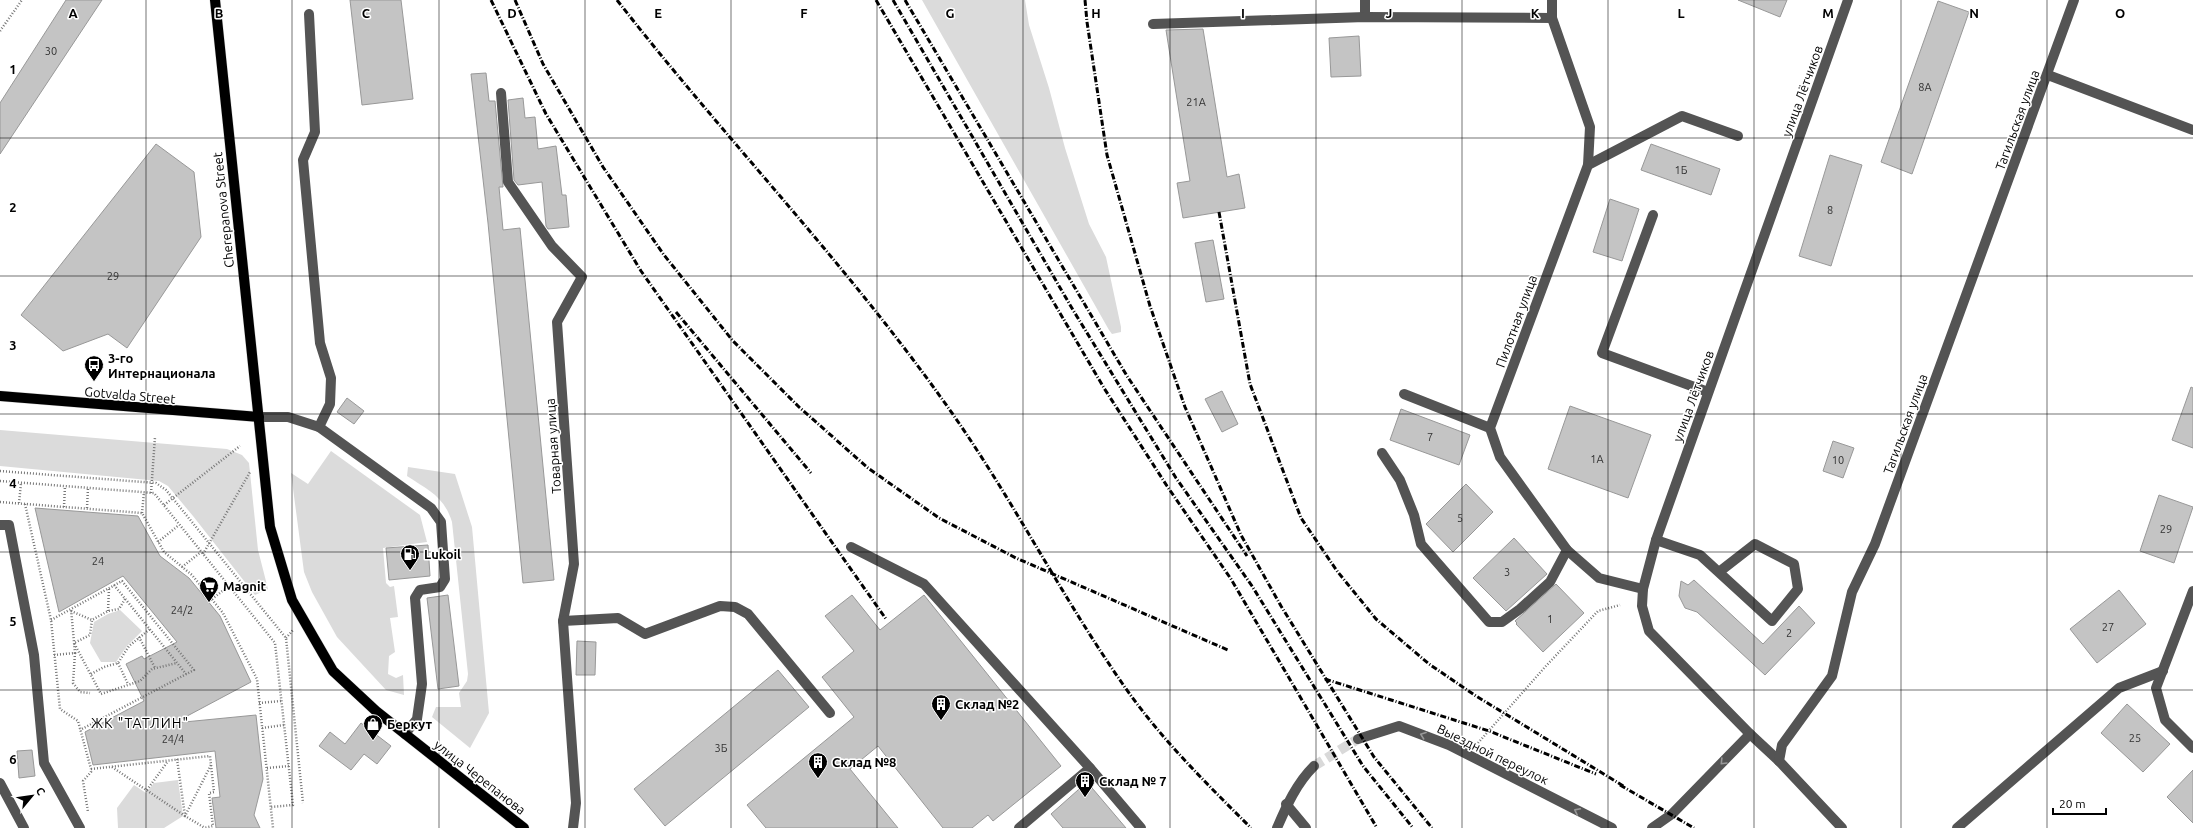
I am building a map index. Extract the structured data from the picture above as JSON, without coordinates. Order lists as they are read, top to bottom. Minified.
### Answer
{"streets":{"main road":["Cherepanova Street","Gotvalda Street","улица Черепанова"],"street":["улица Лётчиков","Тагильская улица","Пилотная улица","Товарная улица","Выездной переулок"]},"crossings":[["улица Лётчиков","Тагильская улица"],["Cherepanova Street","Gotvalda Street"],["Cherepanova Street","улица Черепанова"],["Gotvalda Street","улица Черепанова"]],"one_way":["Выездной переулок"],"districts":["ЖК \"ТАТЛИН\""],"places":{"bus stop":["3-го Интернационала"],"fuel station":["Lukoil"],"supermarket":["Magnit"],"building":["Склад №2","Склад №8","Склад № 7"],"shop":["Беркут"]},"house_numbers":["30","8А","21А","1Б","8","29","7","1А","10","5","29","24","3","24/2","1","27","2","25","24/4","3Б"],"scale_bar":"20 m","north":"top right","grid":{"columns":["A","B","C","D","E","F","G","H","I","J","K","L","M","N","O"],"rows":["1","2","3","4","5","6"]}}
